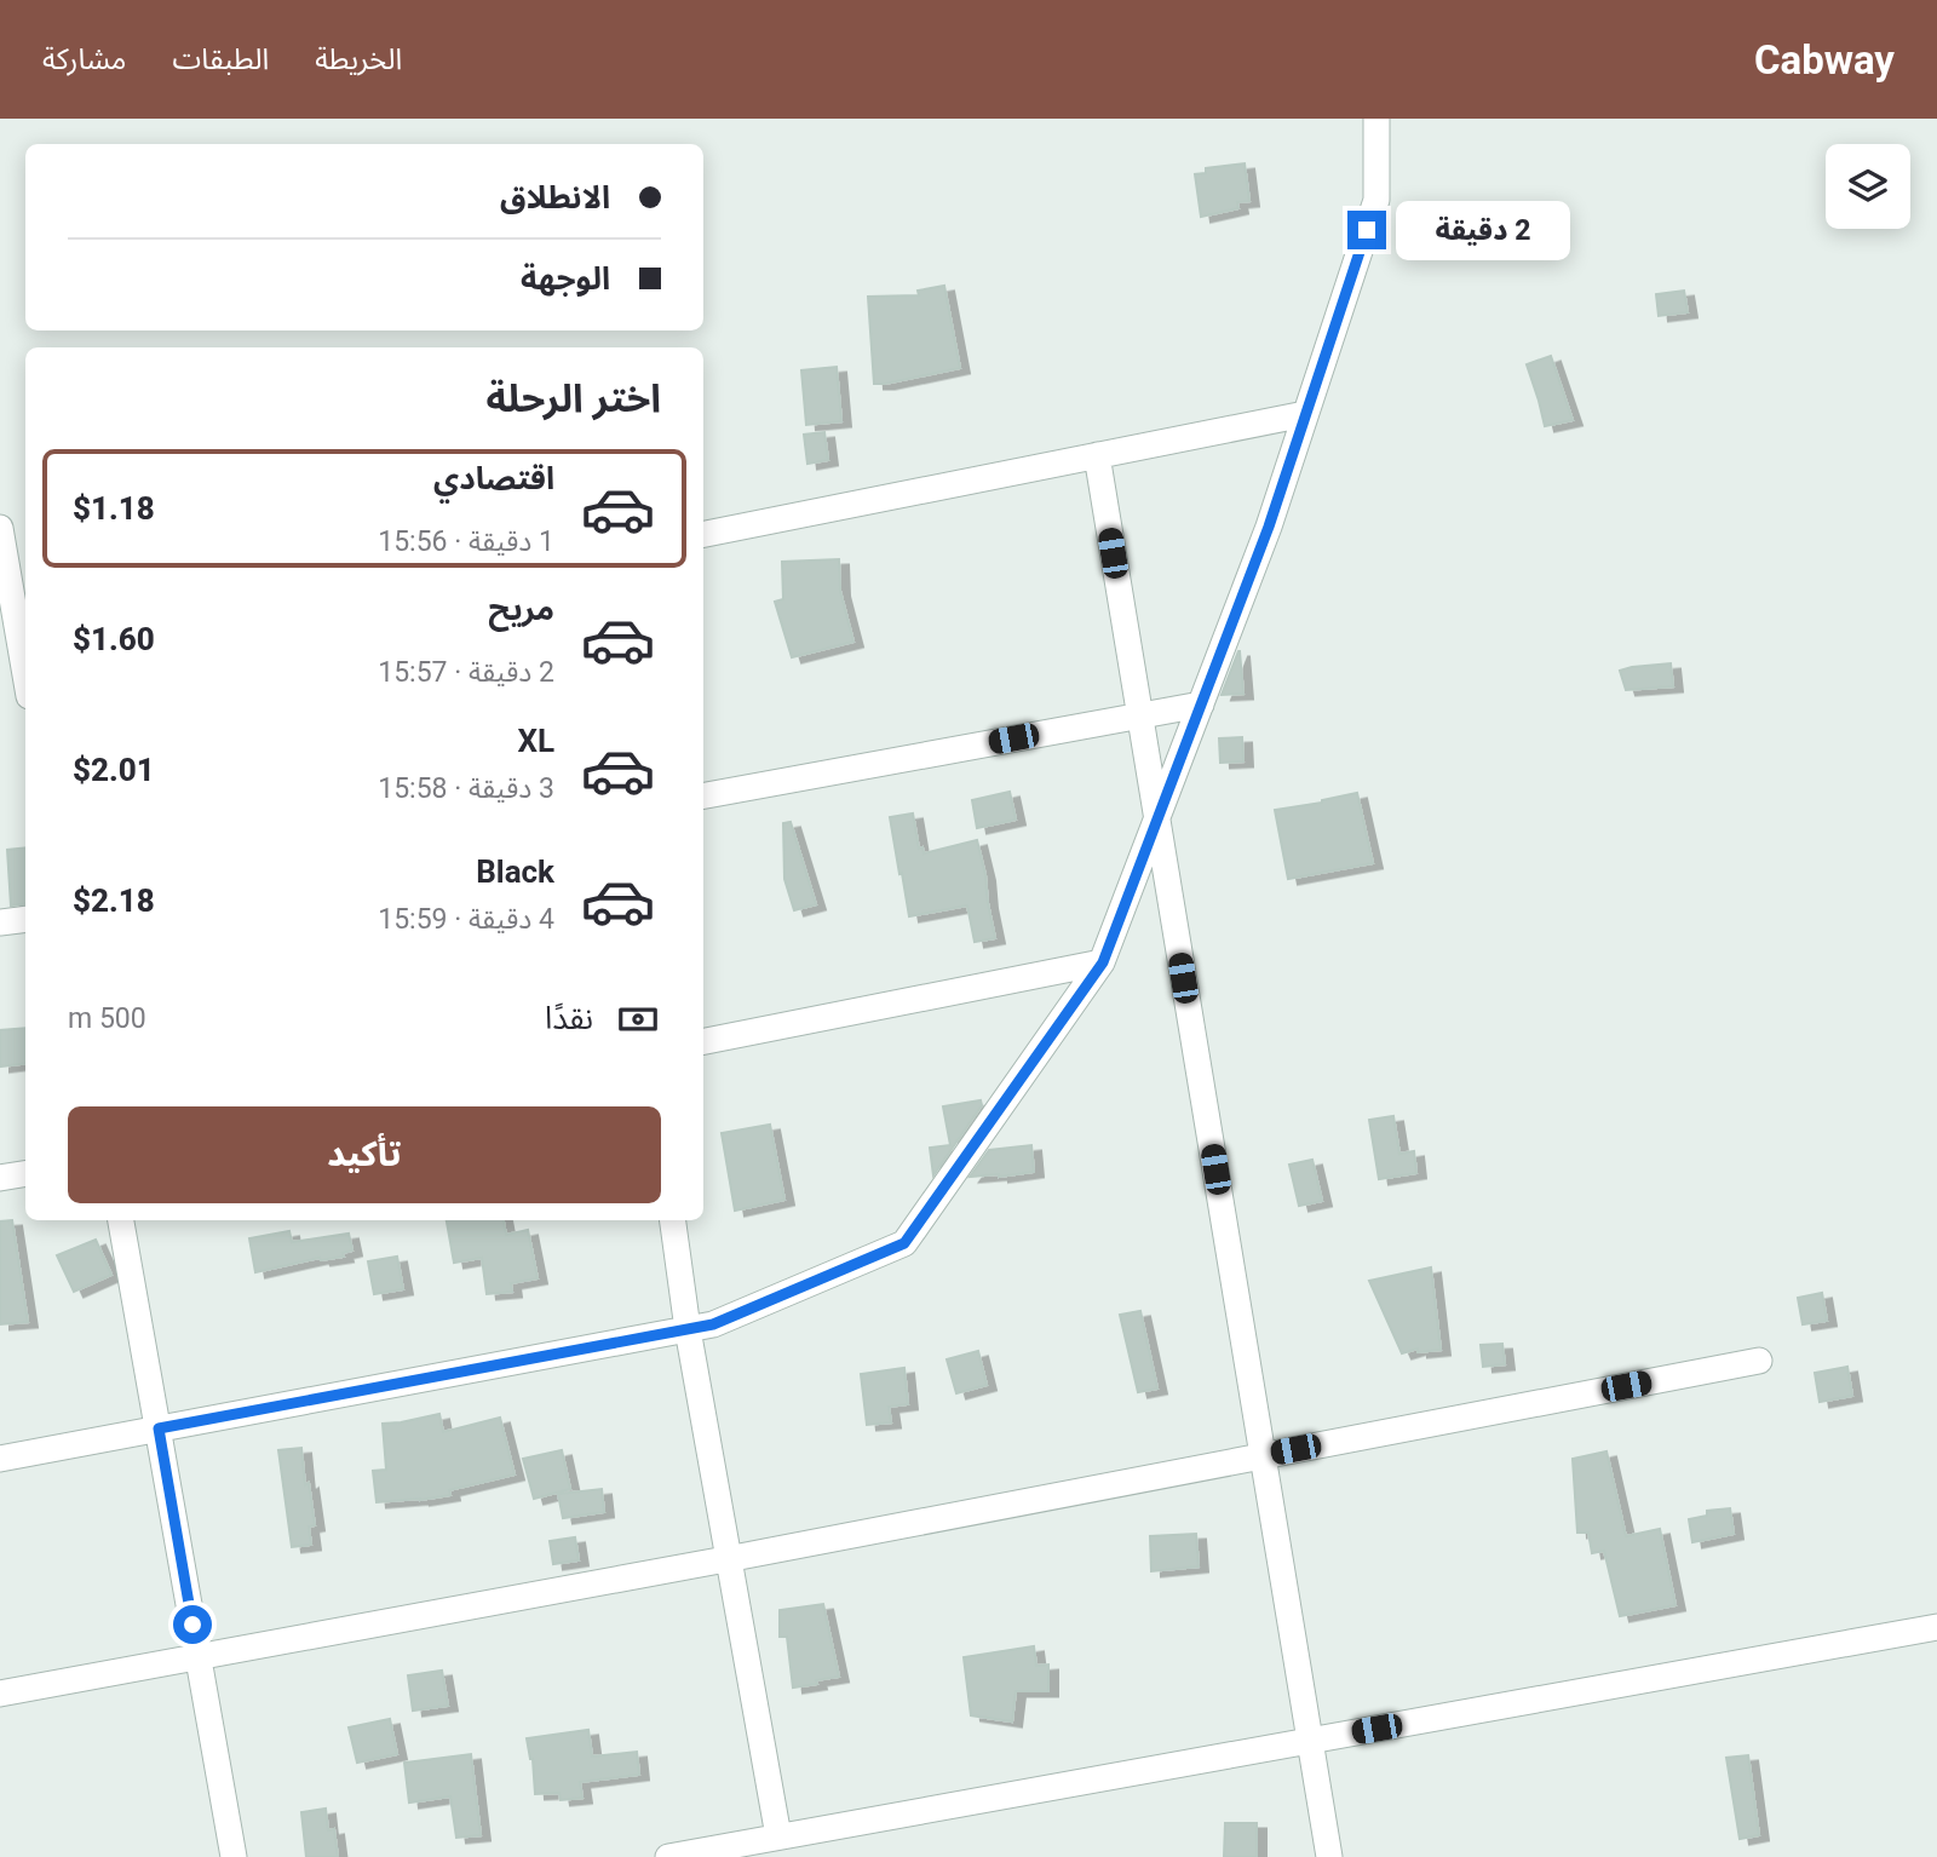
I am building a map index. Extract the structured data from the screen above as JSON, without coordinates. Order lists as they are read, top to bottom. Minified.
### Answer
{"page":{"header":"Cabway","nav":["الخريطة","الطبقات","مشاركة"],"banner":["الانطلاق","الوجهة"],"bubble":"2 دقيقة","heading":"اختر الرحلة","list":[{"name":"اقتصادي","note":"1 دقيقة · 15:56","value":"$1.18"},{"name":"مريح","note":"2 دقيقة · 15:57","value":"$1.60"},{"name":"XL","note":"3 دقيقة · 15:58","value":"$2.01"},{"name":"Black","note":"4 دقيقة · 15:59","value":"$2.18"}],"pay":["نقدًا","500 m"],"buttons":"تأكيد"}}
